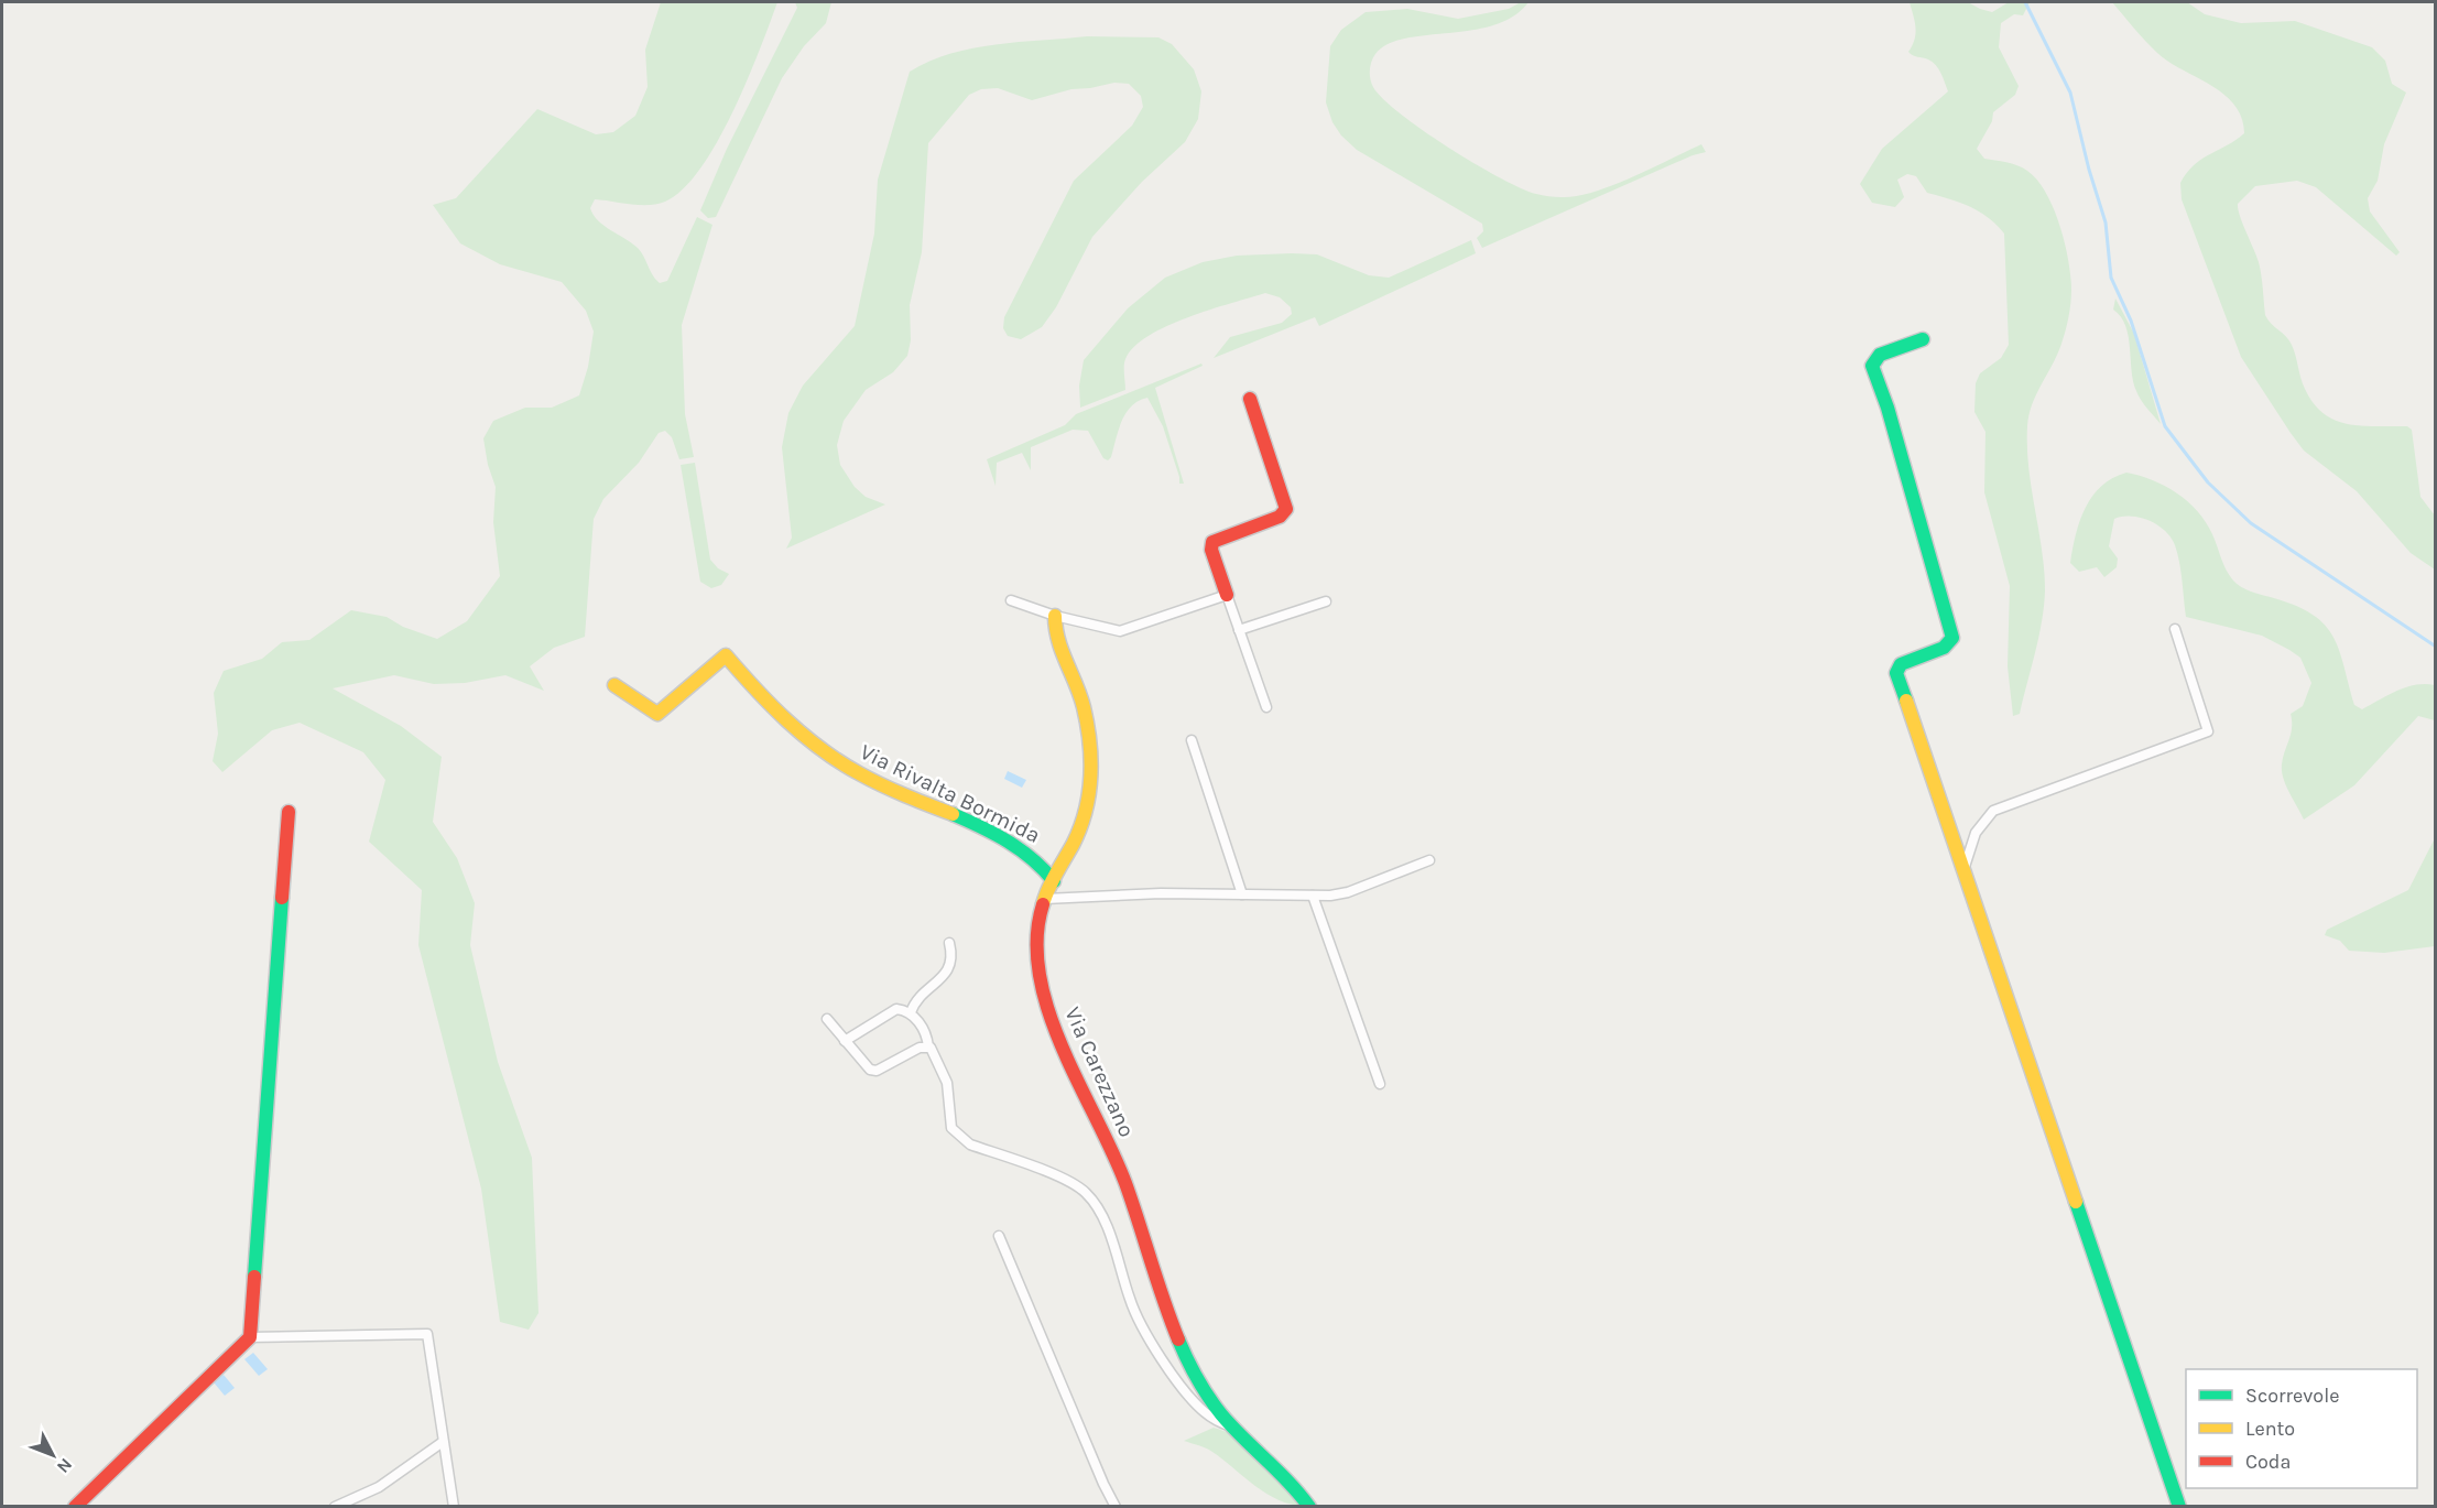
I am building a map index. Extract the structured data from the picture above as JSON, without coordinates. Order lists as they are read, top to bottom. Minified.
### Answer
{"streets":{"street":["Via Rivalta Bormida","Via Carezzano"]},"crossings":[["Via Rivalta Bormida","Via Carezzano"]],"legend":["Scorrevole","Lento","Coda"],"north":"bottom right"}
